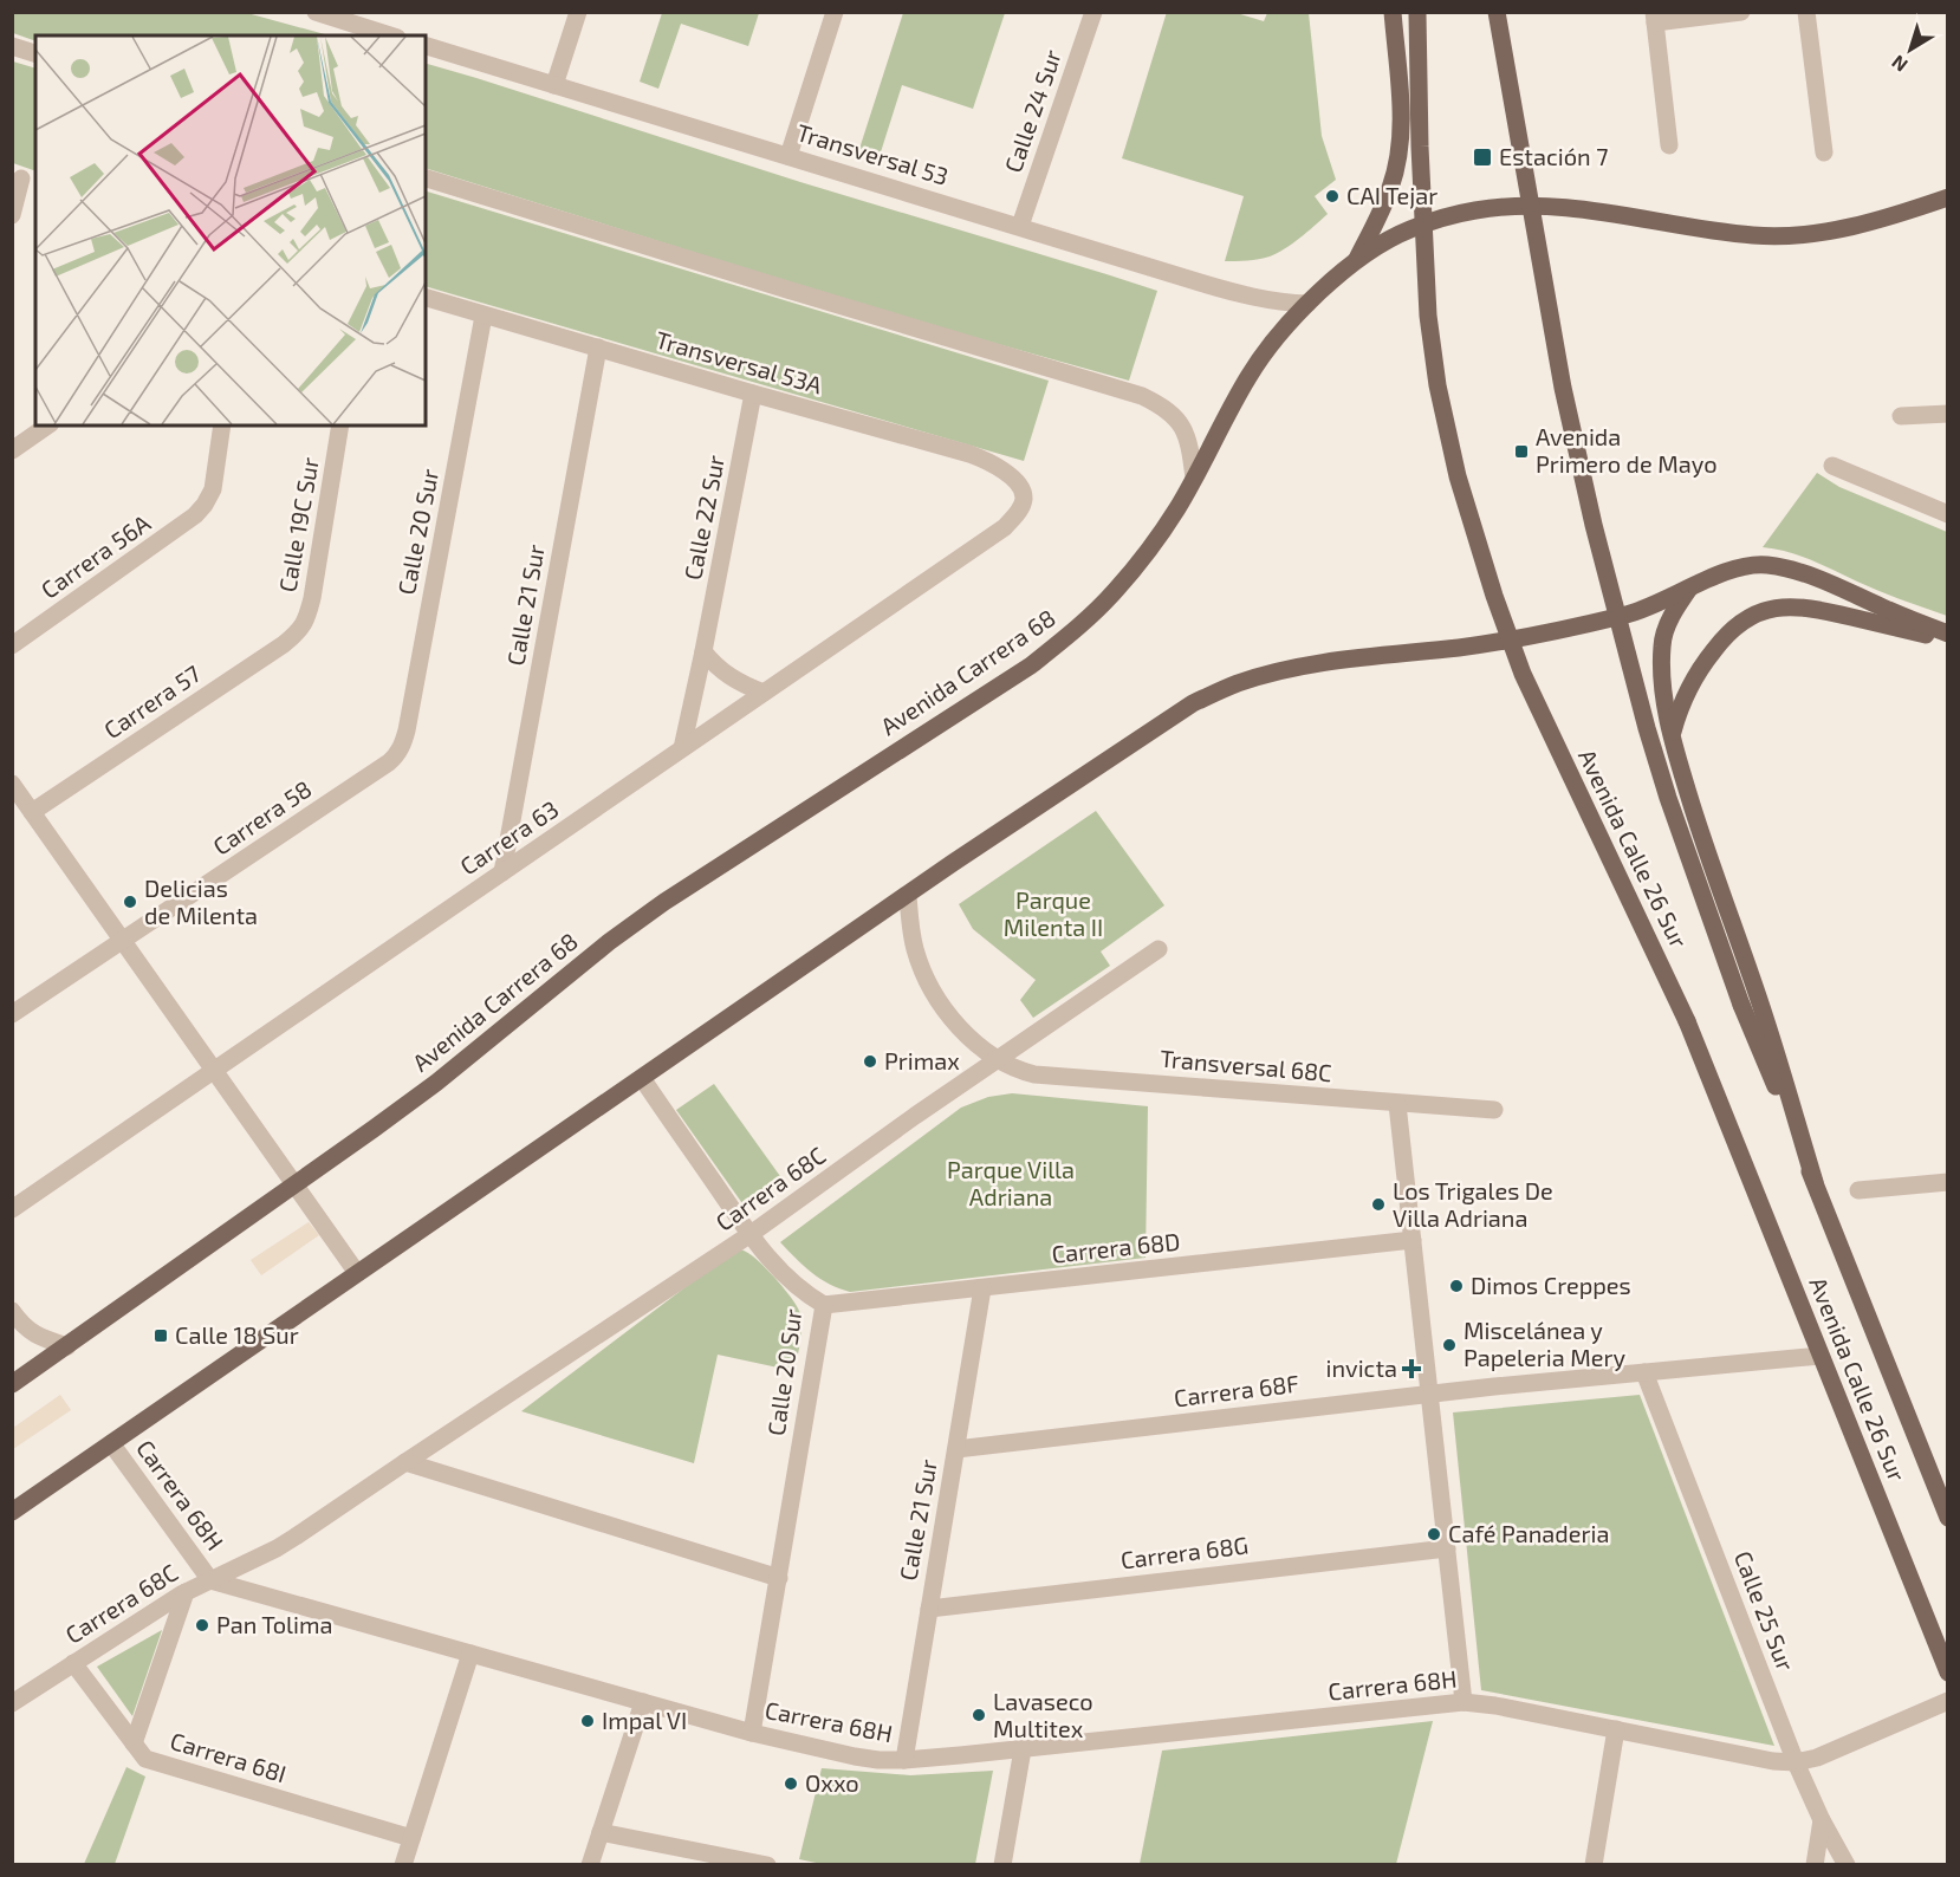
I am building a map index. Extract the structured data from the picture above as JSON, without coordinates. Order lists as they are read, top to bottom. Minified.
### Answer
{"streets":{"main road":["Avenida Carrera 68","Avenida Calle 26 Sur"],"street":["Calle 24 Sur","Transversal 53","Transversal 53A","Calle 22 Sur","Calle 19C Sur","Calle 20 Sur","Carrera 56A","Calle 21 Sur","Carrera 57","Carrera 58","Carrera 63","Transversal 68C","Carrera 68C","Carrera 68D","Carrera 68F","Carrera 68H","Carrera 68G","Calle 25 Sur","Carrera 68I"]},"crossings":[["Calle 24 Sur","Transversal 53"],["Transversal 53","Avenida Carrera 68"],["Transversal 53A","Calle 22 Sur"],["Transversal 53A","Calle 20 Sur"],["Transversal 53A","Calle 21 Sur"],["Transversal 53A","Carrera 63"],["Calle 22 Sur","Carrera 63"],["Calle 19C Sur","Carrera 57"],["Calle 20 Sur","Carrera 58"],["Calle 20 Sur","Carrera 68C"],["Calle 20 Sur","Carrera 68D"],["Calle 20 Sur","Carrera 68H"],["Calle 21 Sur","Carrera 63"],["Calle 21 Sur","Carrera 68D"],["Calle 21 Sur","Carrera 68F"],["Calle 21 Sur","Carrera 68H"],["Calle 21 Sur","Carrera 68G"],["Avenida Calle 26 Sur","Carrera 68F"],["Transversal 68C","Carrera 68C"],["Carrera 68C","Carrera 68H"],["Carrera 68C","Carrera 68I"],["Carrera 68F","Calle 25 Sur"],["Carrera 68H","Calle 25 Sur"]],"parks":["Parque Milenta II","Parque Villa Adriana"],"places":{"transit":["Estación 7","Avenida Primero de Mayo","Calle 18 Sur"],"other":["CAI Tejar","Delicias de Milenta","Primax","Los Trigales De Villa Adriana","Dimos Creppes","Miscelánea y Papeleria Mery","Café Panaderia","Pan Tolima","Lavaseco Multitex","Impal VI","Oxxo"],"health":["invicta"]},"north":"bottom left"}
